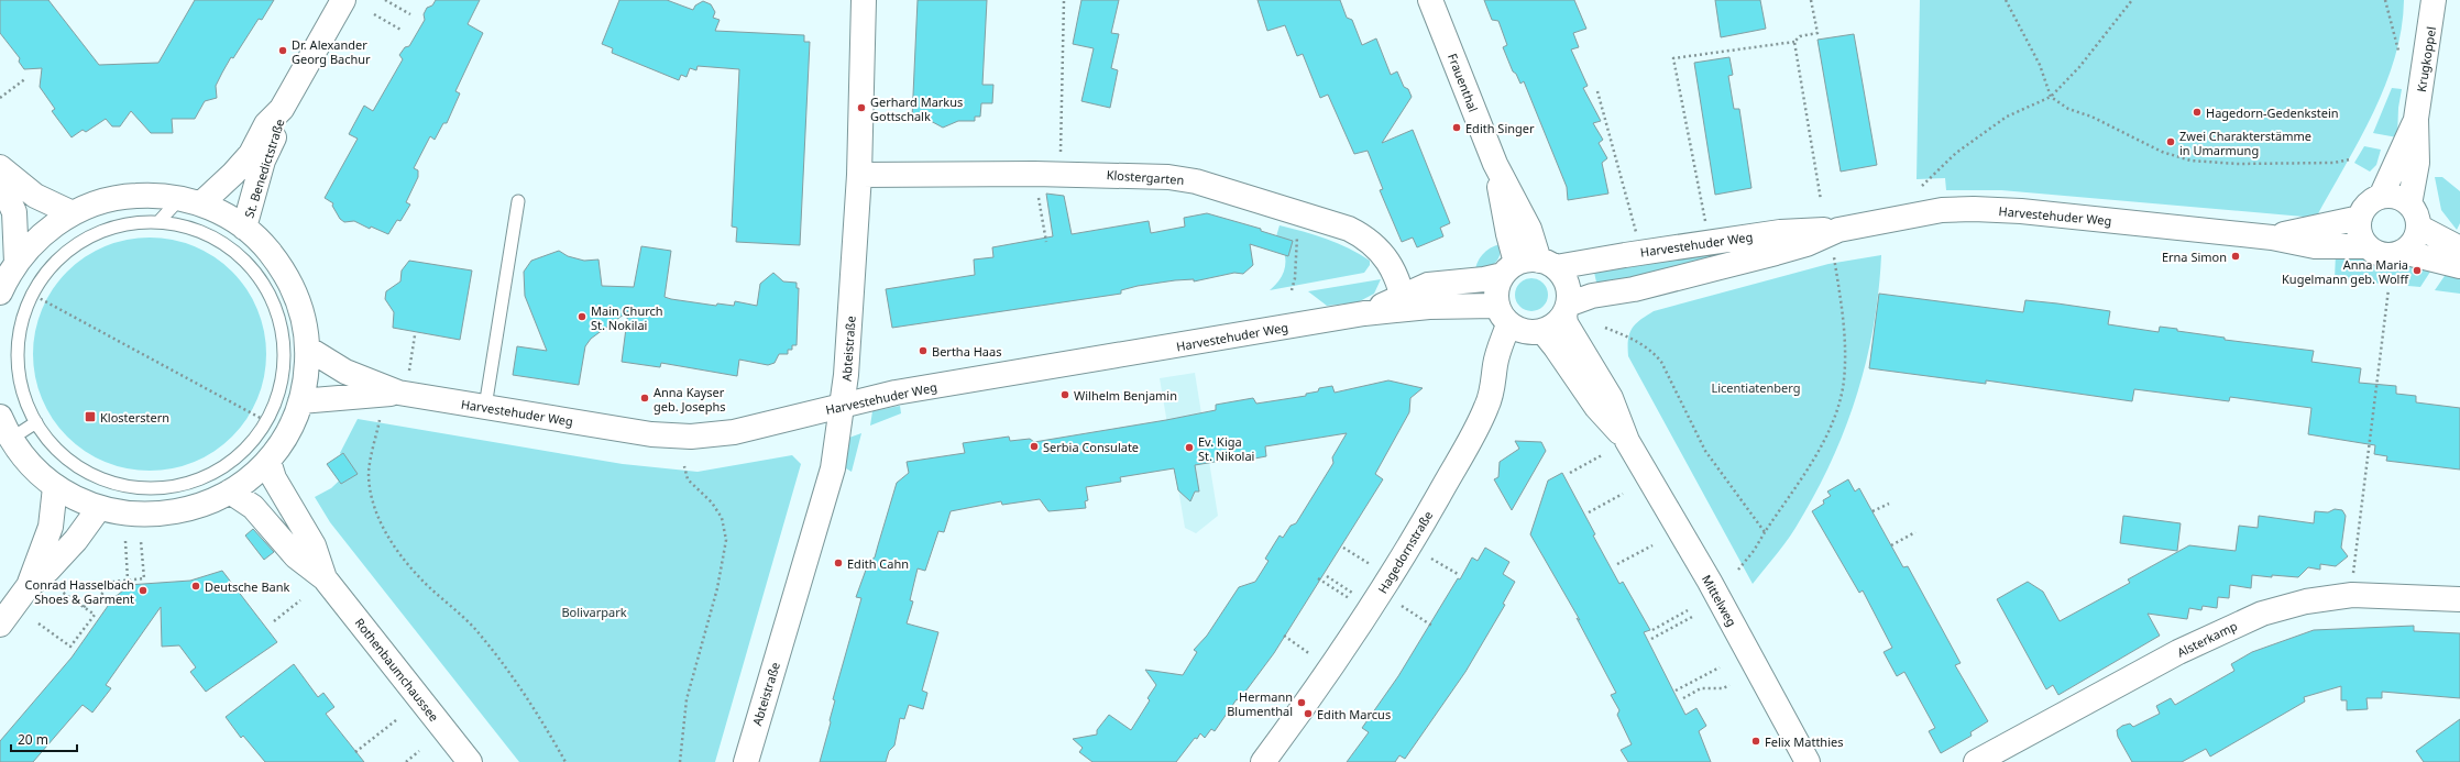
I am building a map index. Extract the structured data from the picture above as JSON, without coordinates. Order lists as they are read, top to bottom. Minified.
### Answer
{"streets":{"street":["Krugkoppel","Frauenthal","St. Benedictstraße","Klostergarten","Harvestehuder Weg","Abteistraße","Hagedornstraße","Mittelweg","Alsterkamp","Rothenbaumchaussee"]},"crossings":[["Krugkoppel","Harvestehuder Weg"],["Frauenthal","Harvestehuder Weg"],["Frauenthal","Hagedornstraße"],["Frauenthal","Mittelweg"],["Klostergarten","Harvestehuder Weg"],["Klostergarten","Abteistraße"],["Harvestehuder Weg","Abteistraße"],["Harvestehuder Weg","Hagedornstraße"],["Harvestehuder Weg","Mittelweg"],["Hagedornstraße","Mittelweg"]],"parks":["Licentiatenberg","Bolivarpark"],"places":{"other":["Dr. Alexander Georg Bachur","Gerhard Markus Gottschalk","Hagedorn-Gedenkstein","Edith Singer","Zwei Charakterstämme in Umarmung","Erna Simon","Anna Maria Kugelmann geb. Wolff","Main Church St. Nokilai","Bertha Haas","Wilhelm Benjamin","Anna Kayser geb. Josephs","Serbia Consulate","Ev. Kiga St. Nikolai","Edith Cahn","Deutsche Bank","Conrad Hasselbach Shoes & Garment","Hermann Blumenthal","Edith Marcus","Felix Matthies"],"transit":["Klosterstern"]},"scale_bar":"20 m"}
